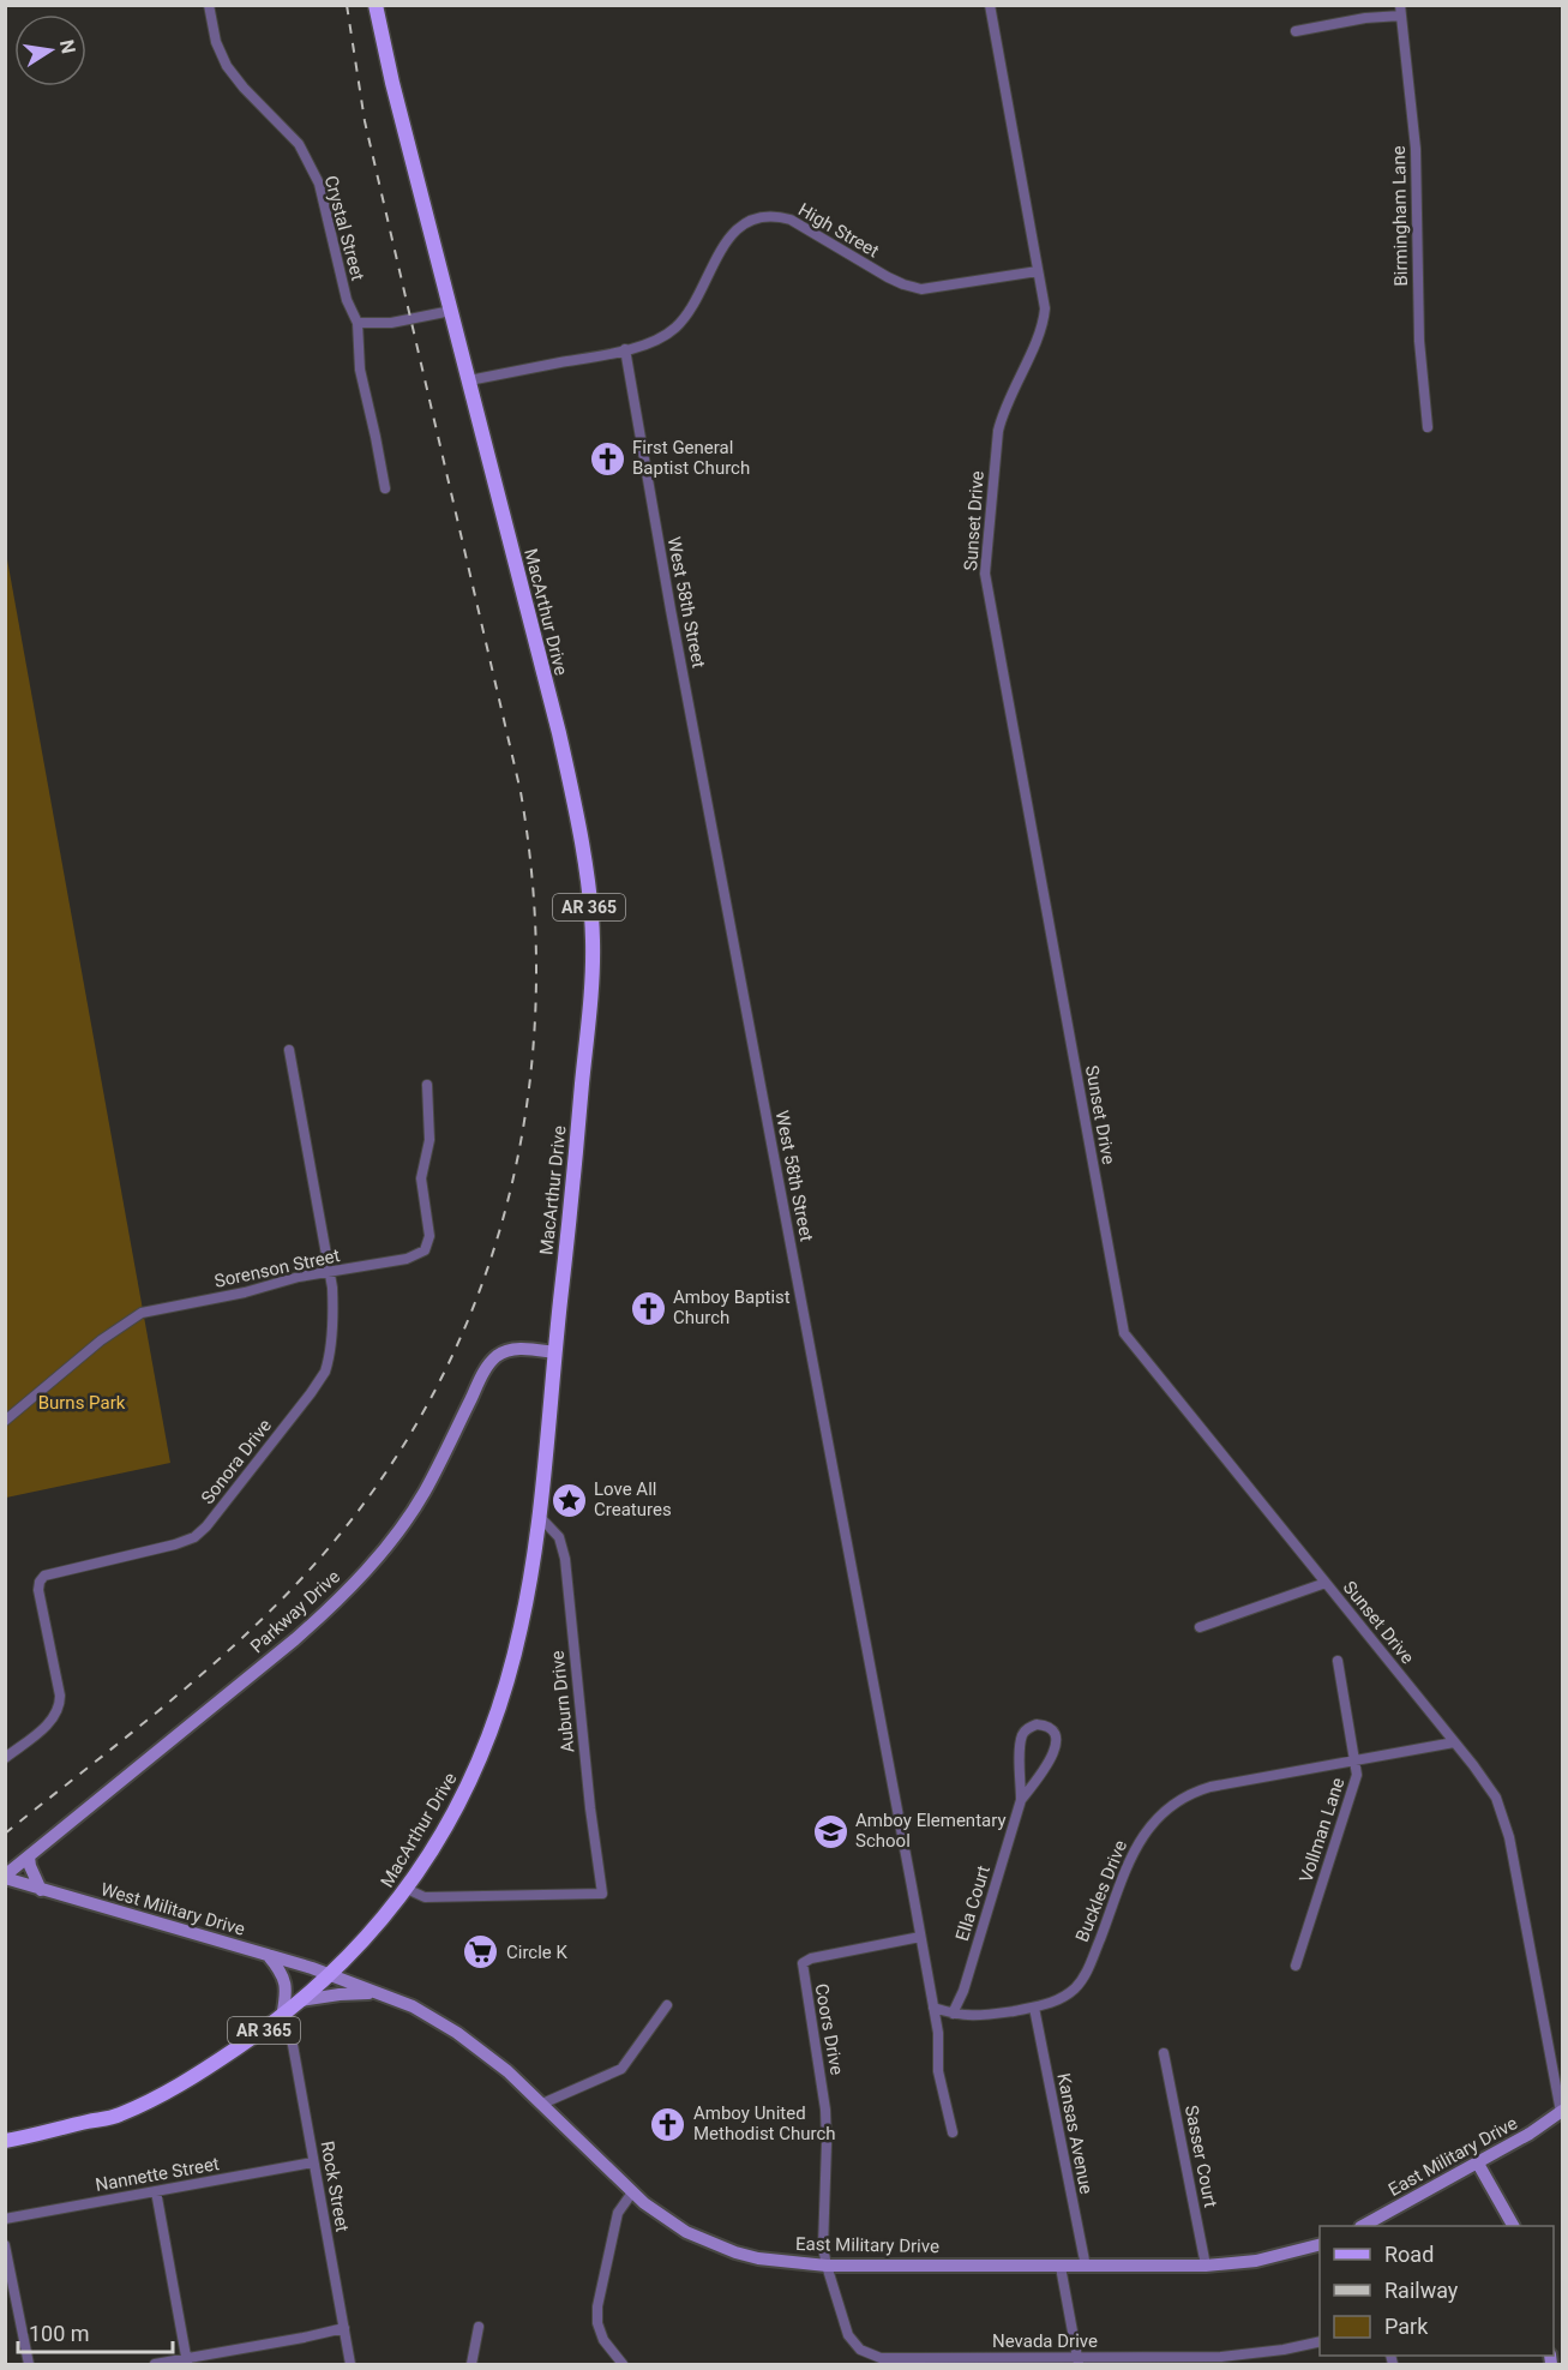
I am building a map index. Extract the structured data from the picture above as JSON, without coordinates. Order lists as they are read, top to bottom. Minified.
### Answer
{"streets":{"main road":["MacArthur Drive","AR 365"],"street":["Birmingham Lane","Crystal Street","High Street","Sunset Drive","West 58th Street","Sorenson Street","Sonora Drive","Parkway Drive","Auburn Drive","Vollman Lane","Buckles Drive","Ella Court","West Military Drive","Coors Drive","Kansas Avenue","Sasser Court","East Military Drive","Nannette Street","Rock Street","Nevada Drive"]},"crossings":[["High Street","Sunset Drive"],["High Street","West 58th Street"],["High Street","MacArthur Drive"],["Sunset Drive","Buckles Drive"],["Sunset Drive","East Military Drive"],["West 58th Street","Coors Drive"],["MacArthur Drive","Parkway Drive"],["MacArthur Drive","Auburn Drive"],["MacArthur Drive","West Military Drive"],["MacArthur Drive","East Military Drive"],["MacArthur Drive","Rock Street"],["Sorenson Street","Sonora Drive"],["Parkway Drive","West Military Drive"],["Vollman Lane","Buckles Drive"],["Buckles Drive","Ella Court"],["Buckles Drive","Kansas Avenue"],["West Military Drive","East Military Drive"],["Coors Drive","East Military Drive"],["Coors Drive","Nevada Drive"],["Kansas Avenue","East Military Drive"],["Sasser Court","East Military Drive"],["East Military Drive","Nevada Drive"],["Nannette Street","Rock Street"]],"parks":["Burns Park"],"places":{"church":["First General Baptist Church","Amboy Baptist Church","Amboy United Methodist Church"],"place":["Love All Creatures"],"school or university":["Amboy Elementary School"],"supermarket":["Circle K"]},"legend":["Road","Railway","Park"],"scale_bar":"100 m","north":"right"}
